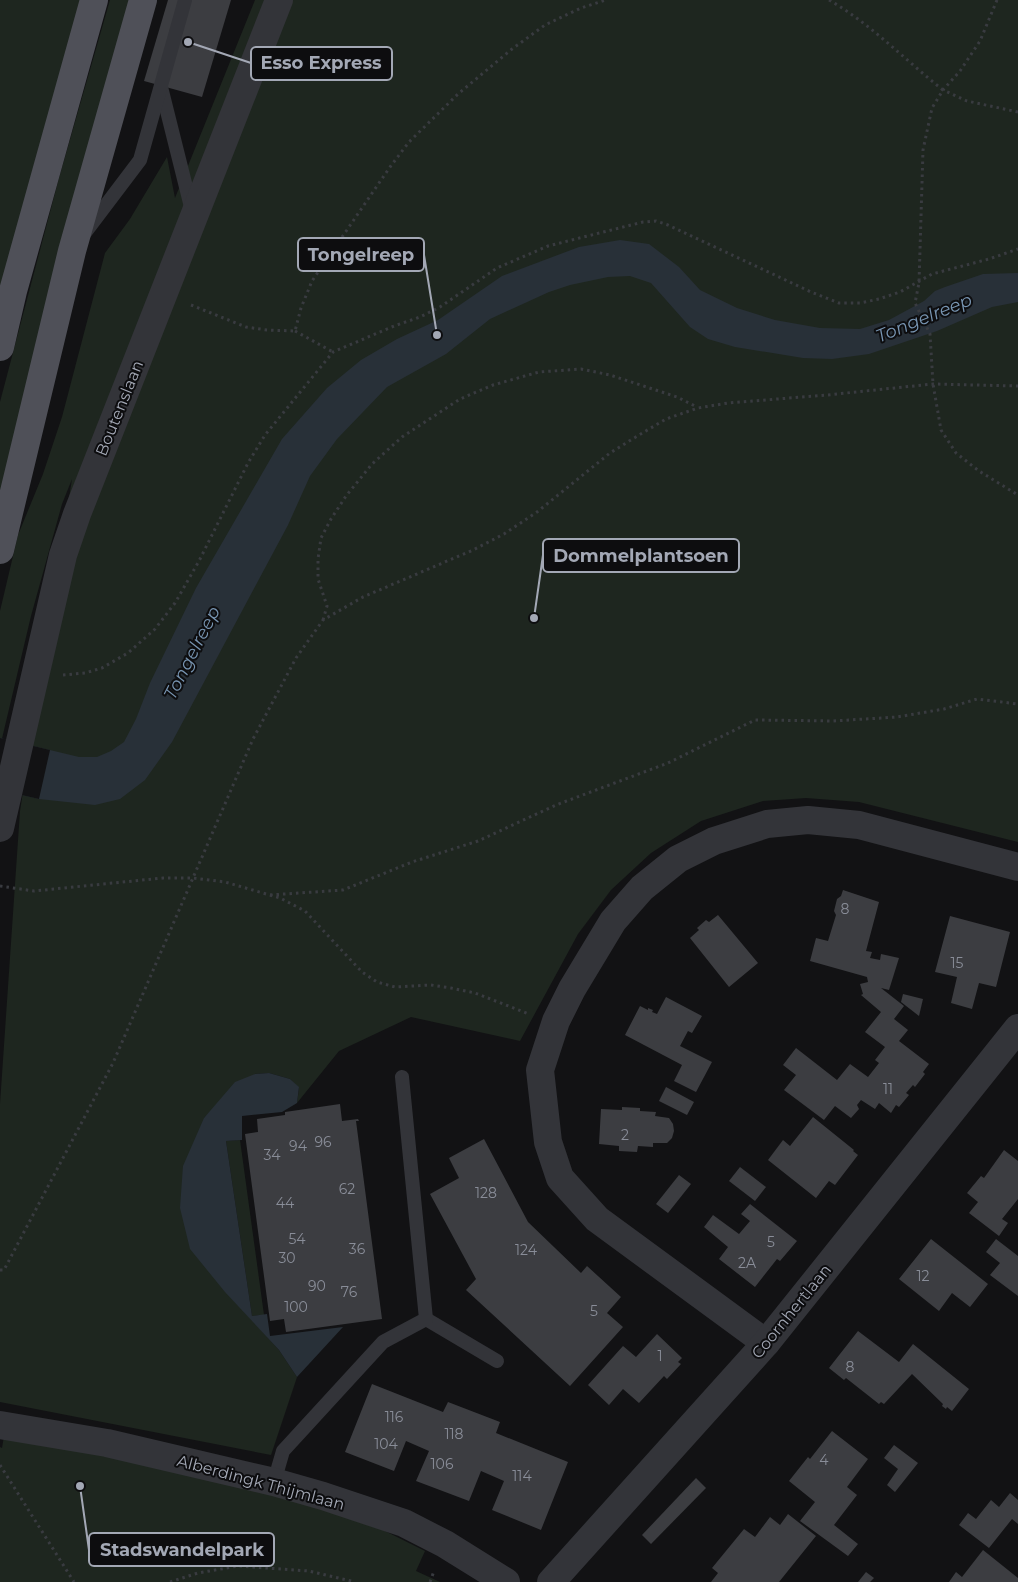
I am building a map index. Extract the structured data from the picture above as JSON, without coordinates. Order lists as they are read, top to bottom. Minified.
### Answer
{"streets":{"street":["Boutenslaan","Coornhertlaan","Alberdingk Thijmlaan"]},"water":["Tongelreep"],"places":["Esso Express","Tongelreep","Dommelplantsoen","Stadswandelpark"],"house_numbers":["8","15","11","2","96","94","34","62","128","44","54","5","36","124","30","2A","12","90","76","100","5","1","8","116","118","104","4","106","114"]}
